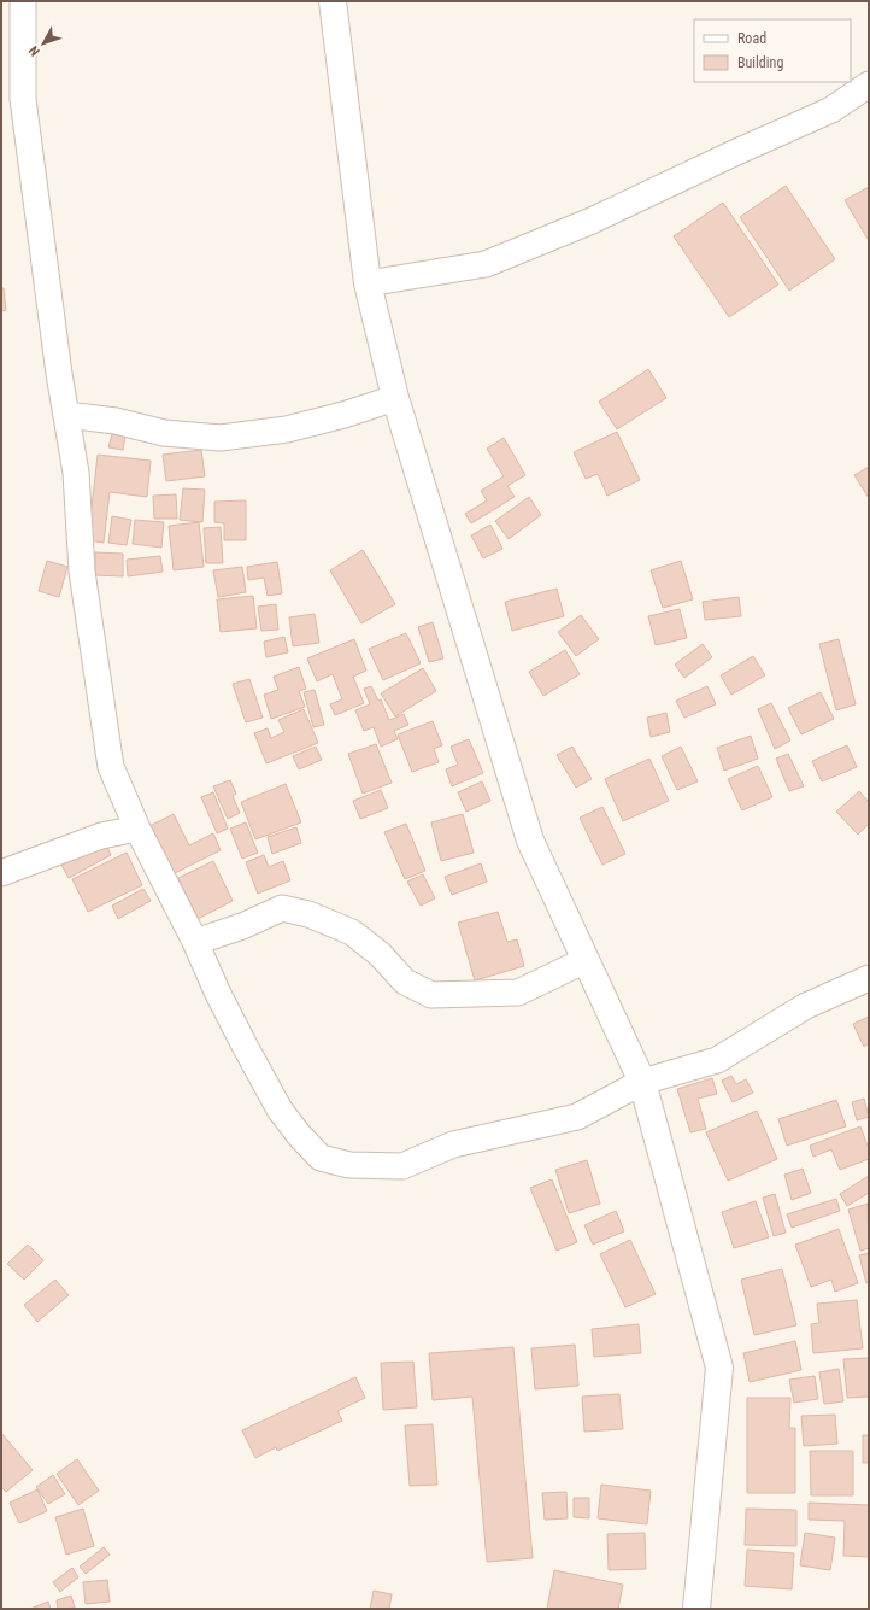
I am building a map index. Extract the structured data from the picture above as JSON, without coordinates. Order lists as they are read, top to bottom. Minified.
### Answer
{"legend":["Road","Building"],"north":"bottom left"}
